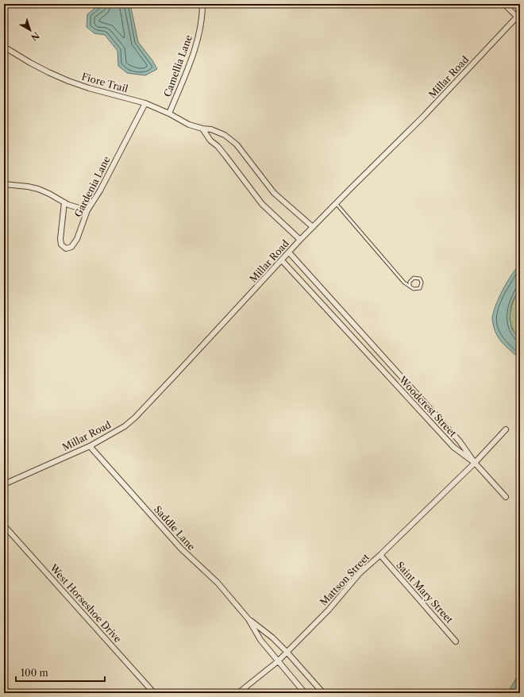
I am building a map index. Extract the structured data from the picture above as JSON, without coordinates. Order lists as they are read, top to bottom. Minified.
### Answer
{"streets":{"street":["Camellia Lane","Millar Road","Fiore Trail","Gardenia Lane","Woodcrest Street","Saddle Lane","Mattson Street","Saint Mary Street","West Horseshoe Drive"]},"crossings":[["Camellia Lane","Fiore Trail"],["Millar Road","Fiore Trail"],["Millar Road","Woodcrest Street"],["Millar Road","Saddle Lane"],["Fiore Trail","Gardenia Lane"],["Woodcrest Street","Mattson Street"],["Saddle Lane","Mattson Street"],["Mattson Street","Saint Mary Street"]],"scale_bar":"100 m","north":"bottom right"}
